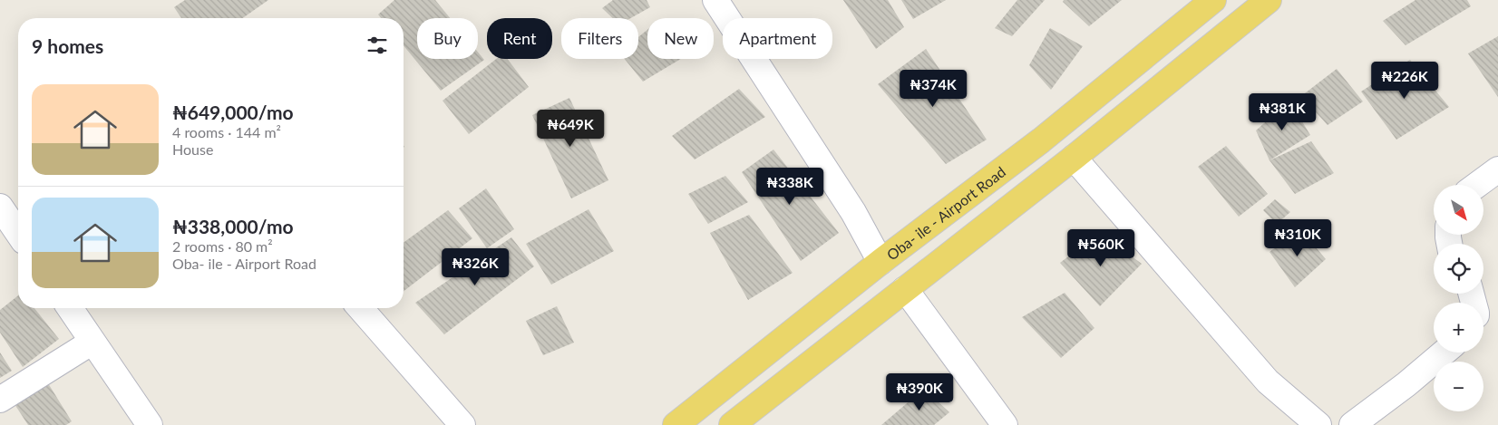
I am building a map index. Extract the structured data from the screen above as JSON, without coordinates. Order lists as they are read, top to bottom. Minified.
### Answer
{"streets":{"main road":["Oba- ile - Airport Road"]},"north":"bottom right","page":{"chip":["Buy","Rent","Filters","New","Apartment"],"heading":"9 homes","price":["₦226K","₦374K","₦381K","₦649K","₦338K","₦310K","₦560K","₦326K","₦390K"],"list":[{"name":"₦649,000/mo","note":"4 rooms · 144 m² · House"},{"name":"₦338,000/mo","note":"2 rooms · 80 m² · Oba- ile - Airport Road"}],"map_buttons":["+","−"]}}
